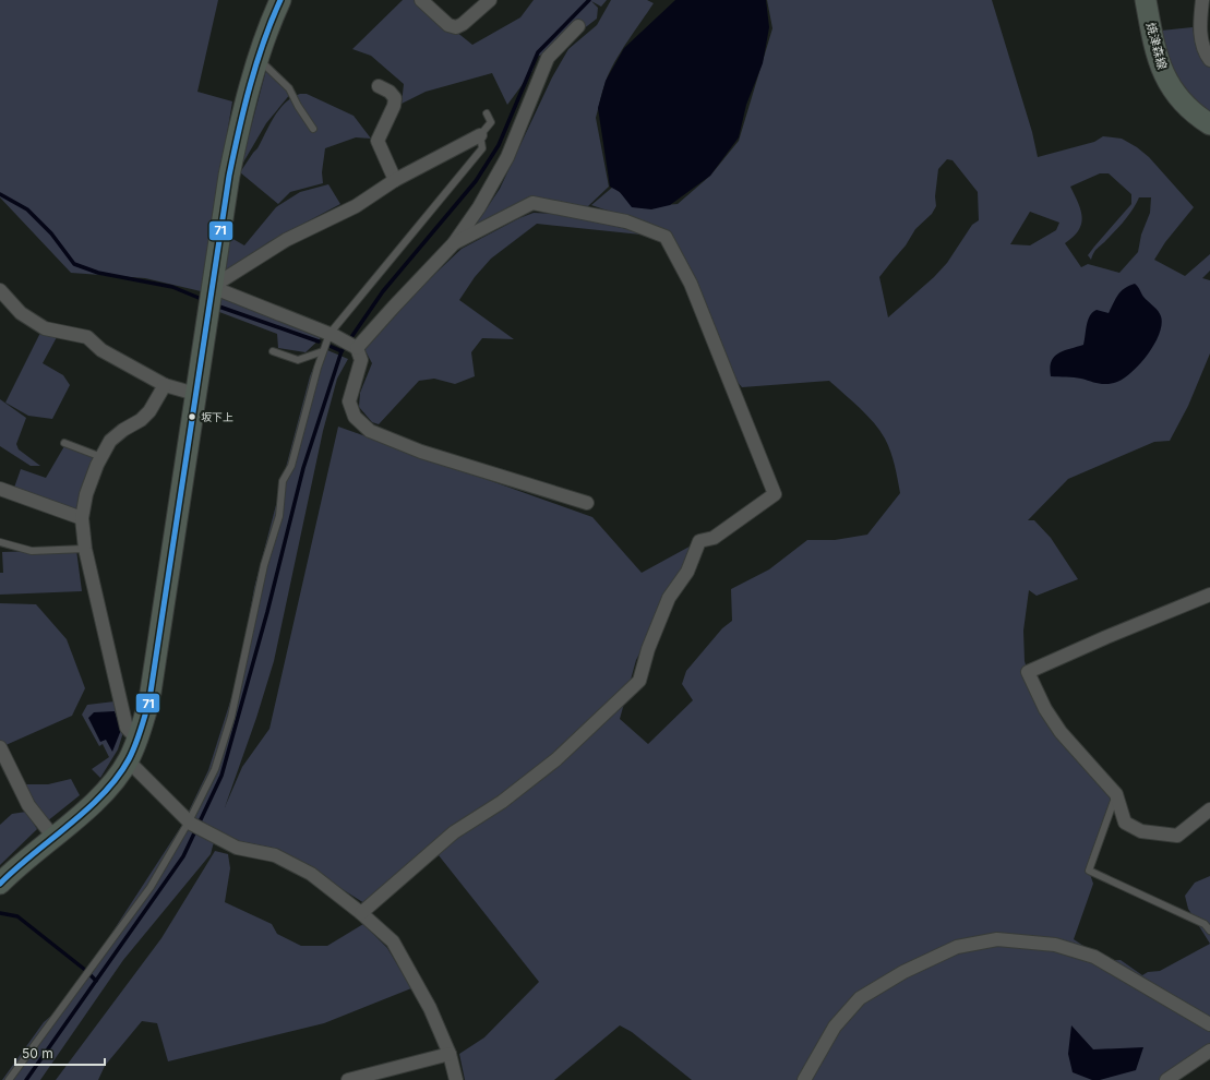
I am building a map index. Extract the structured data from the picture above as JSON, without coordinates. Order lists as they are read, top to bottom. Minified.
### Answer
{"streets":{"main road":["焼津森線"]},"places":["坂下上"],"lines":["transit line 71"],"scale_bar":"50 m"}
